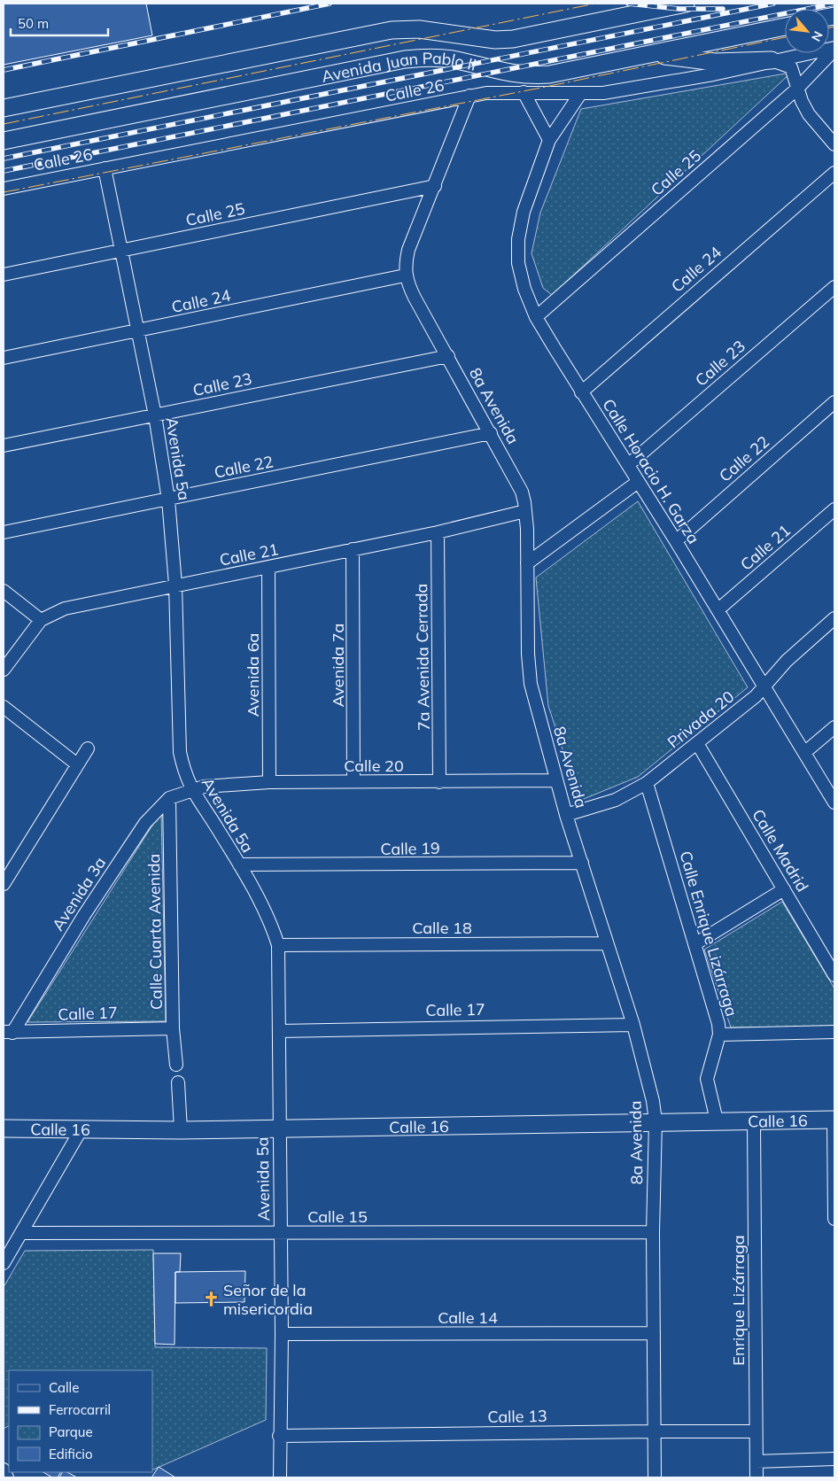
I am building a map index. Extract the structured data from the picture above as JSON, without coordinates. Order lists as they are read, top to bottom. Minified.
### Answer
{"streets":{"main road":["Avenida Juan Pablo II","Calle 16"],"street":["Calle 26","Calle 25","Calle 24","Calle 23","8a Avenida","Avenida 5a","Calle 22","Calle Horacio H. Garza","Calle 21","7a Avenida Cerrada","Avenida 7a","Avenida 6a","Privada 20","Calle 20","Calle 19","Calle Madrid","Avenida 3a","Calle 18","Calle Cuarta Avenida","Calle Enrique Lizárraga","Calle 17","Calle 15","Enrique Lizárraga","Calle 14","Calle 13"]},"crossings":[["Calle 26","Calle 25"],["Calle 26","Avenida 5a"],["Calle 26","Calle Horacio H. Garza"],["Calle 25","Avenida 5a"],["Calle 25","Calle Horacio H. Garza"],["Calle 24","8a Avenida"],["Calle 24","Avenida 5a"],["Calle 24","Calle Horacio H. Garza"],["Calle 23","8a Avenida"],["Calle 23","Avenida 5a"],["Calle 23","Calle Horacio H. Garza"],["8a Avenida","Calle 22"],["8a Avenida","Calle 21"],["8a Avenida","Privada 20"],["8a Avenida","Calle 20"],["8a Avenida","Calle 19"],["8a Avenida","Calle 18"],["8a Avenida","Calle 17"],["8a Avenida","Calle 16"],["8a Avenida","Calle 15"],["8a Avenida","Calle 14"],["8a Avenida","Calle 13"],["Avenida 5a","Calle 22"],["Avenida 5a","Calle 21"],["Avenida 5a","Calle 20"],["Avenida 5a","Calle 19"],["Avenida 5a","Avenida 3a"],["Avenida 5a","Calle 18"],["Avenida 5a","Calle 17"],["Avenida 5a","Calle 16"],["Avenida 5a","Calle 15"],["Avenida 5a","Calle 14"],["Avenida 5a","Calle 13"],["Calle 22","Calle Horacio H. Garza"],["Calle Horacio H. Garza","Calle 21"],["Calle Horacio H. Garza","Privada 20"],["Calle 21","7a Avenida Cerrada"],["Calle 21","Avenida 7a"],["Calle 21","Avenida 6a"],["7a Avenida Cerrada","Calle 20"],["Avenida 7a","Calle 20"],["Avenida 6a","Calle 20"],["Privada 20","Calle Madrid"],["Privada 20","Calle Enrique Lizárraga"],["Calle 20","Avenida 3a"],["Avenida 3a","Calle Cuarta Avenida"],["Avenida 3a","Calle 17"],["Calle Cuarta Avenida","Calle 17"],["Calle Enrique Lizárraga","Calle 16"],["Calle 16","Enrique Lizárraga"],["Enrique Lizárraga","Calle 13"]],"places":{"church":["Señor de la misericordia"]},"legend":["Calle","Ferrocarril","Parque","Edificio"],"scale_bar":"50 m","north":"bottom right"}
